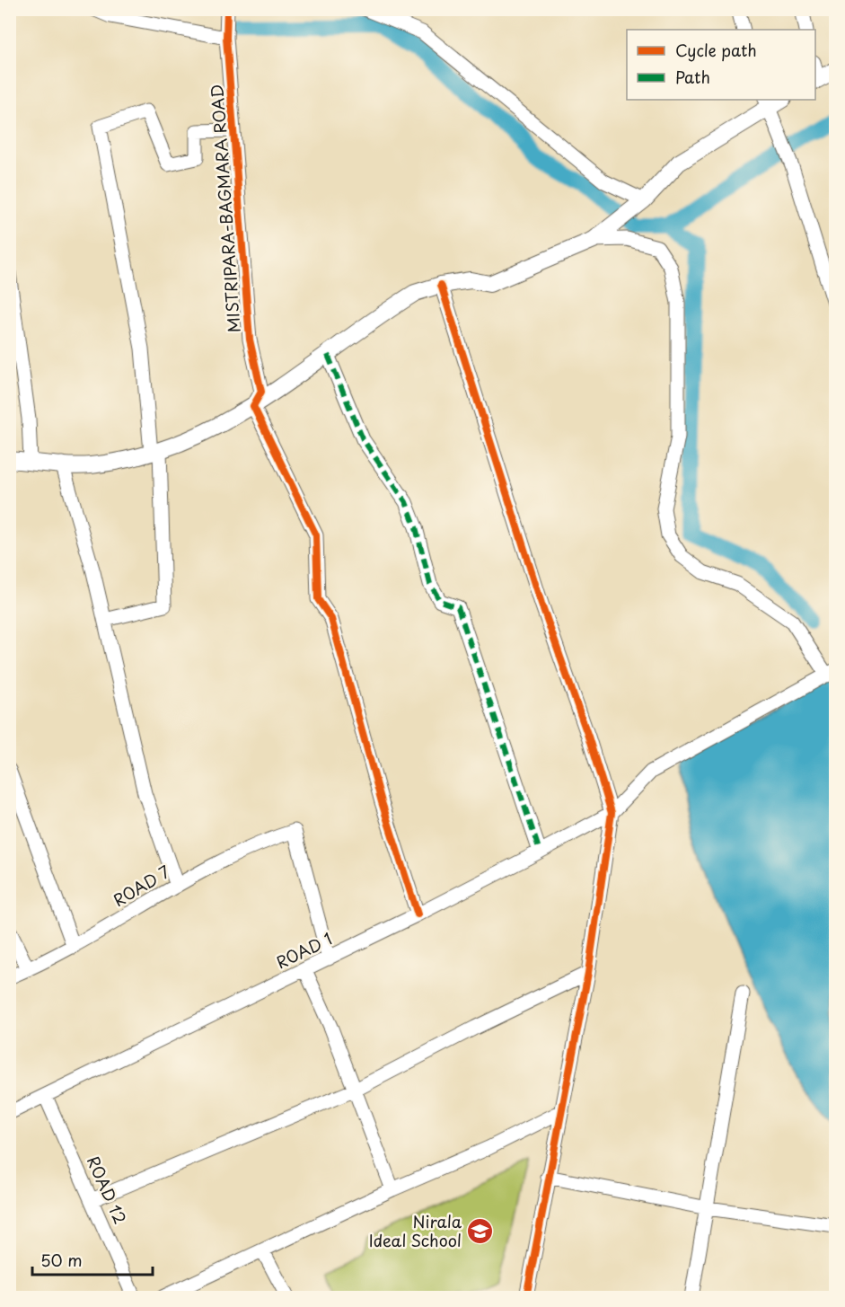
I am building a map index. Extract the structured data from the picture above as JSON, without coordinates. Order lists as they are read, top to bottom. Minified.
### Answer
{"streets":{"street":["MISTRIPARA-BAGMARA ROAD","ROAD 7","ROAD 1","ROAD 12"]},"crossings":[["ROAD 7","ROAD 1"],["ROAD 1","ROAD 12"]],"places":{"school or university":["Nirala Ideal School"]},"legend":["Cycle path","Path"],"scale_bar":"50 m"}
